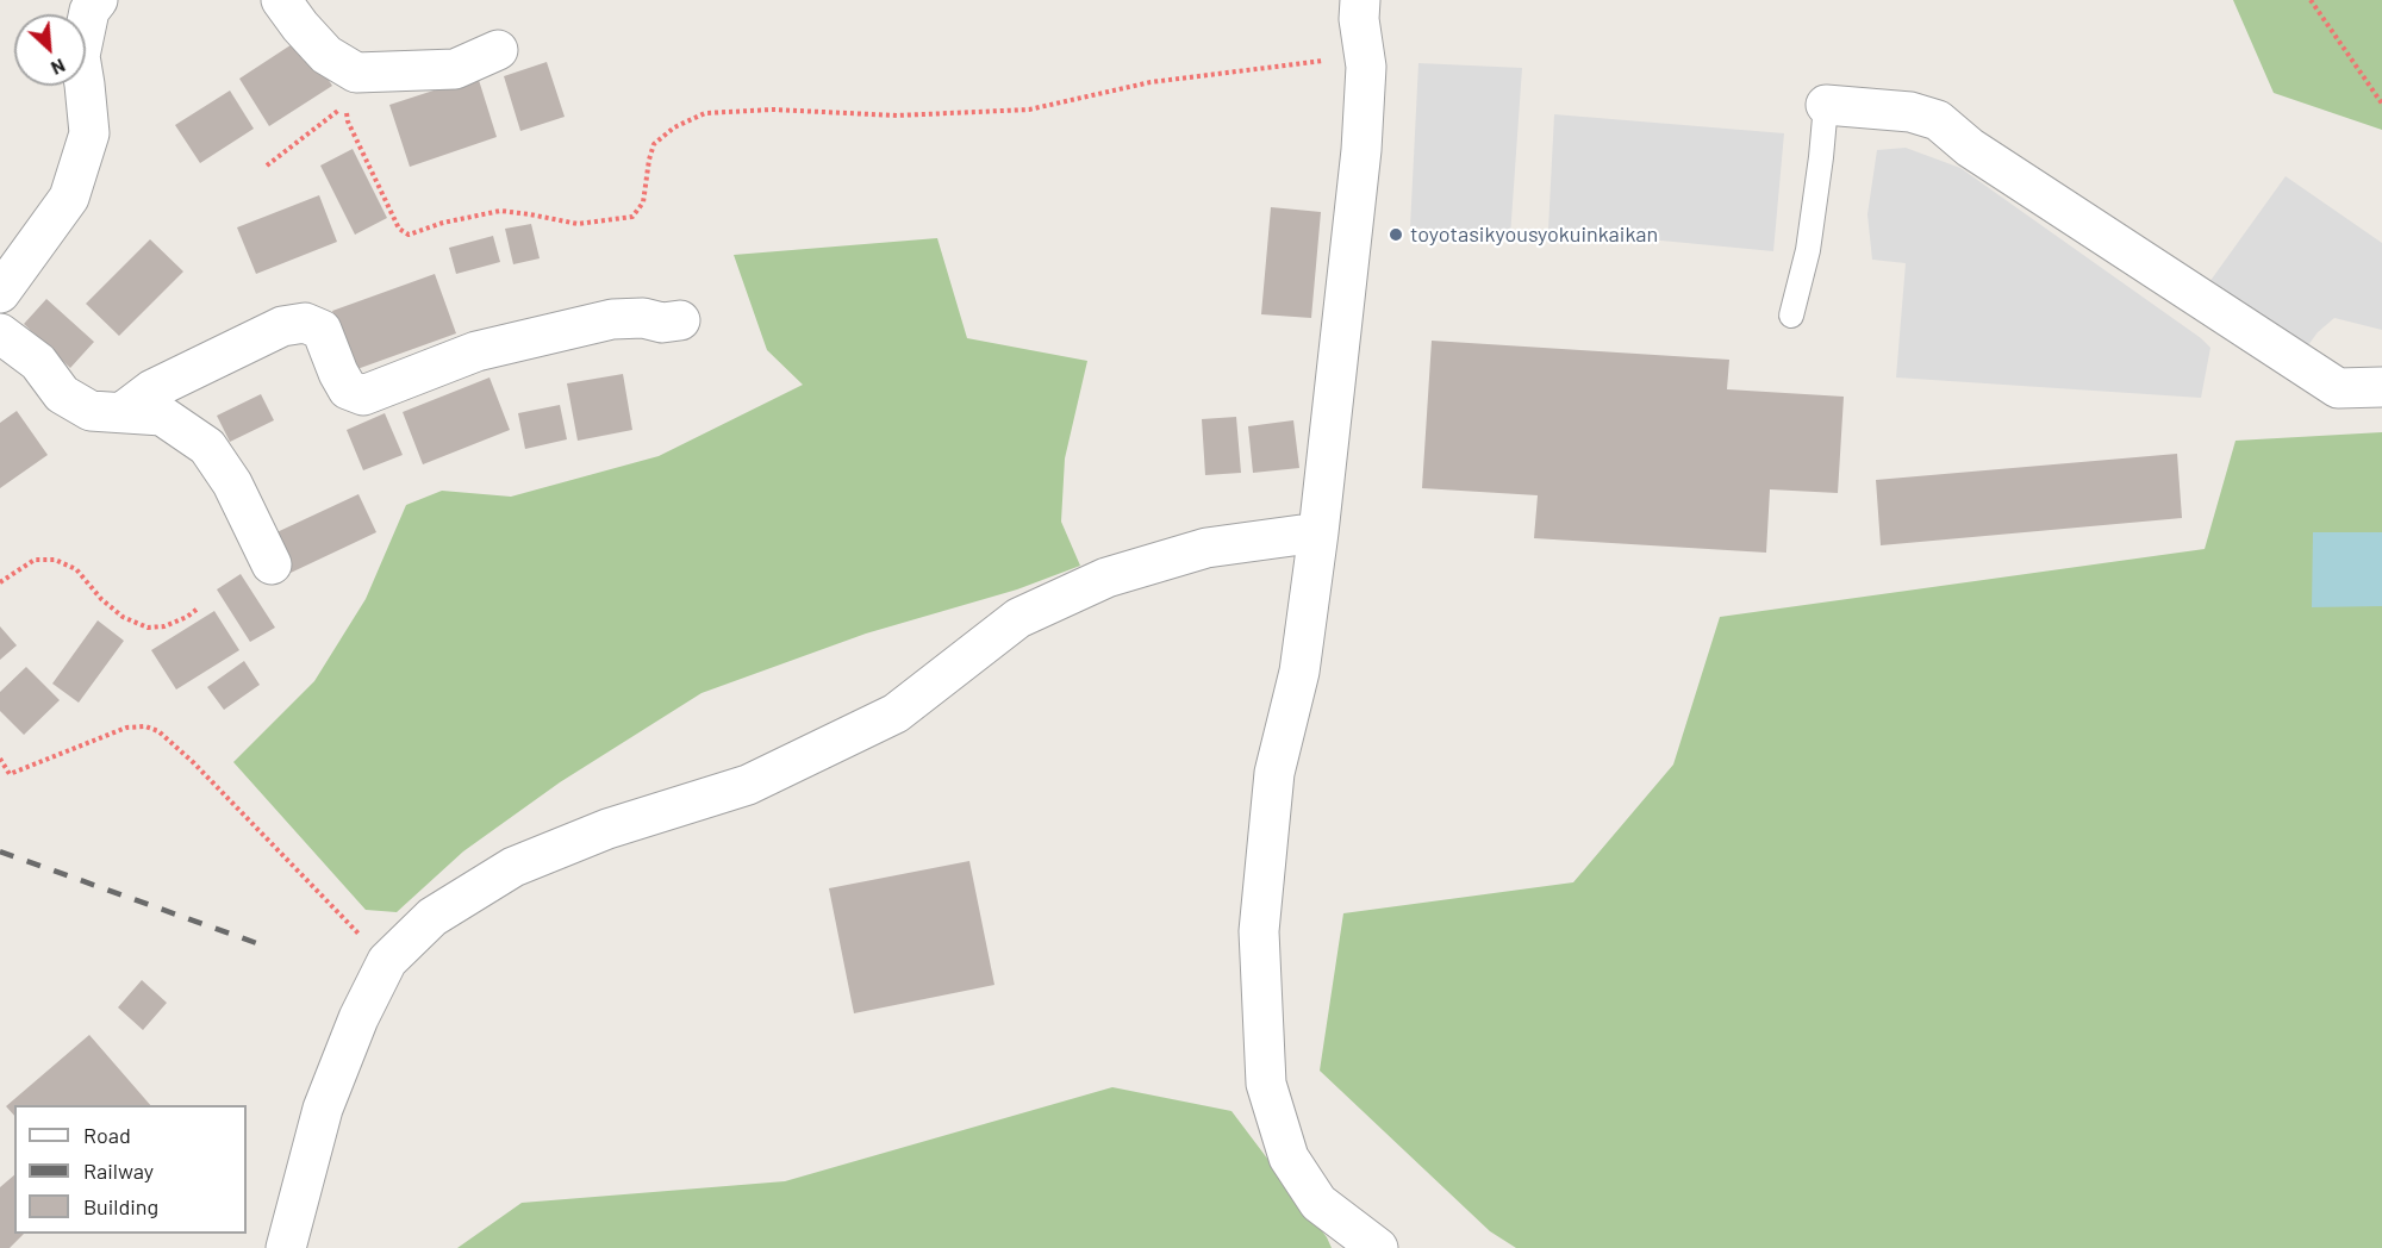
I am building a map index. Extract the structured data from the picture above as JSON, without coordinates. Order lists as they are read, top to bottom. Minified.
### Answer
{"places":["toyotasikyousyokuinkaikan"],"legend":["Road","Railway","Building"],"north":"bottom right"}
